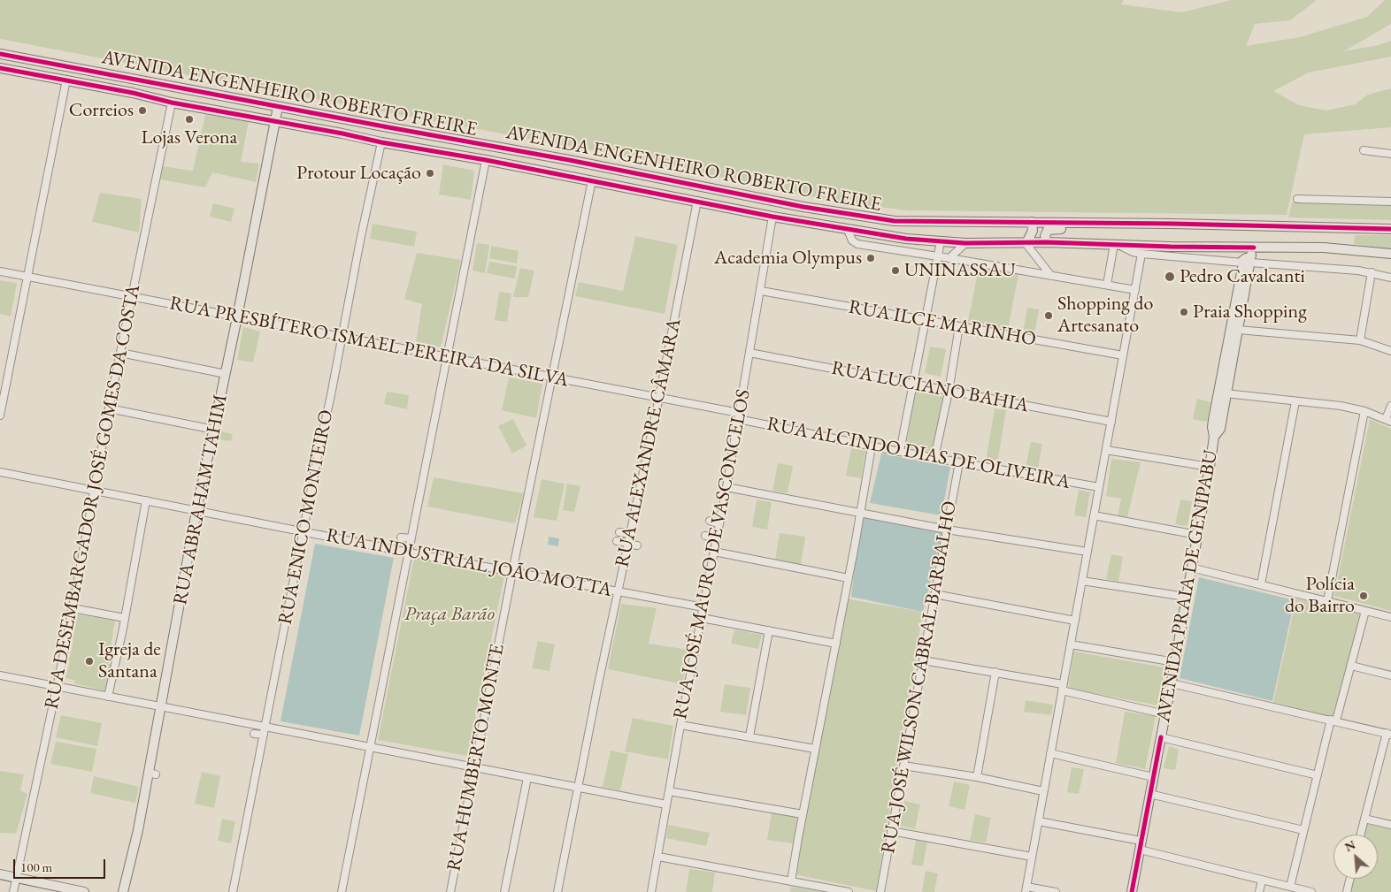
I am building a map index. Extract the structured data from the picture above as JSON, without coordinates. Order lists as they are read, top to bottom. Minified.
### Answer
{"streets":{"main road":["AVENIDA ENGENHEIRO ROBERTO FREIRE","RUA ABRAHAM TAHIM","AVENIDA PRAIA DE GENIPABU"],"street":["RUA ILCE MARINHO","RUA PRESBÍTERO ISMAEL PEREIRA DA SILVA","RUA LUCIANO BAHIA","RUA ALEXANDRE CÂMARA","RUA ALCINDO DIAS DE OLIVEIRA","RUA DESEMBARGADOR JOSÉ GOMES DA COSTA","RUA ENICO MONTEIRO","RUA JOSÉ MAURO DE VASCONCELOS","RUA INDUSTRIAL JOÃO MOTTA","RUA JOSÉ WILSON CABRAL BARBALHO","RUA HUMBERTO MONTE"]},"crossings":[["AVENIDA ENGENHEIRO ROBERTO FREIRE","RUA ALEXANDRE CÂMARA"],["AVENIDA ENGENHEIRO ROBERTO FREIRE","RUA DESEMBARGADOR JOSÉ GOMES DA COSTA"],["AVENIDA ENGENHEIRO ROBERTO FREIRE","RUA ABRAHAM TAHIM"],["AVENIDA ENGENHEIRO ROBERTO FREIRE","RUA ENICO MONTEIRO"],["AVENIDA ENGENHEIRO ROBERTO FREIRE","RUA JOSÉ MAURO DE VASCONCELOS"],["AVENIDA ENGENHEIRO ROBERTO FREIRE","AVENIDA PRAIA DE GENIPABU"],["AVENIDA ENGENHEIRO ROBERTO FREIRE","RUA HUMBERTO MONTE"],["RUA ILCE MARINHO","RUA JOSÉ MAURO DE VASCONCELOS"],["RUA PRESBÍTERO ISMAEL PEREIRA DA SILVA","RUA ALEXANDRE CÂMARA"],["RUA PRESBÍTERO ISMAEL PEREIRA DA SILVA","RUA ALCINDO DIAS DE OLIVEIRA"],["RUA PRESBÍTERO ISMAEL PEREIRA DA SILVA","RUA DESEMBARGADOR JOSÉ GOMES DA COSTA"],["RUA PRESBÍTERO ISMAEL PEREIRA DA SILVA","RUA ABRAHAM TAHIM"],["RUA PRESBÍTERO ISMAEL PEREIRA DA SILVA","RUA ENICO MONTEIRO"],["RUA PRESBÍTERO ISMAEL PEREIRA DA SILVA","RUA JOSÉ MAURO DE VASCONCELOS"],["RUA PRESBÍTERO ISMAEL PEREIRA DA SILVA","RUA HUMBERTO MONTE"],["RUA LUCIANO BAHIA","RUA JOSÉ MAURO DE VASCONCELOS"],["RUA ALEXANDRE CÂMARA","RUA INDUSTRIAL JOÃO MOTTA"],["RUA ALCINDO DIAS DE OLIVEIRA","RUA JOSÉ MAURO DE VASCONCELOS"],["RUA ALCINDO DIAS DE OLIVEIRA","RUA JOSÉ WILSON CABRAL BARBALHO"],["RUA DESEMBARGADOR JOSÉ GOMES DA COSTA","RUA INDUSTRIAL JOÃO MOTTA"],["RUA ABRAHAM TAHIM","RUA INDUSTRIAL JOÃO MOTTA"],["RUA ENICO MONTEIRO","RUA INDUSTRIAL JOÃO MOTTA"],["RUA JOSÉ MAURO DE VASCONCELOS","RUA INDUSTRIAL JOÃO MOTTA"],["RUA INDUSTRIAL JOÃO MOTTA","RUA HUMBERTO MONTE"]],"parks":["Praça Barão"],"places":["Correios","Lojas Verona","Protour Locação","Academia Olympus","UNINASSAU","Pedro Cavalcanti","Praia Shopping","Shopping do Artesanato","Polícia do Bairro","Igreja de Santana"],"scale_bar":"100 m","north":"top left"}
